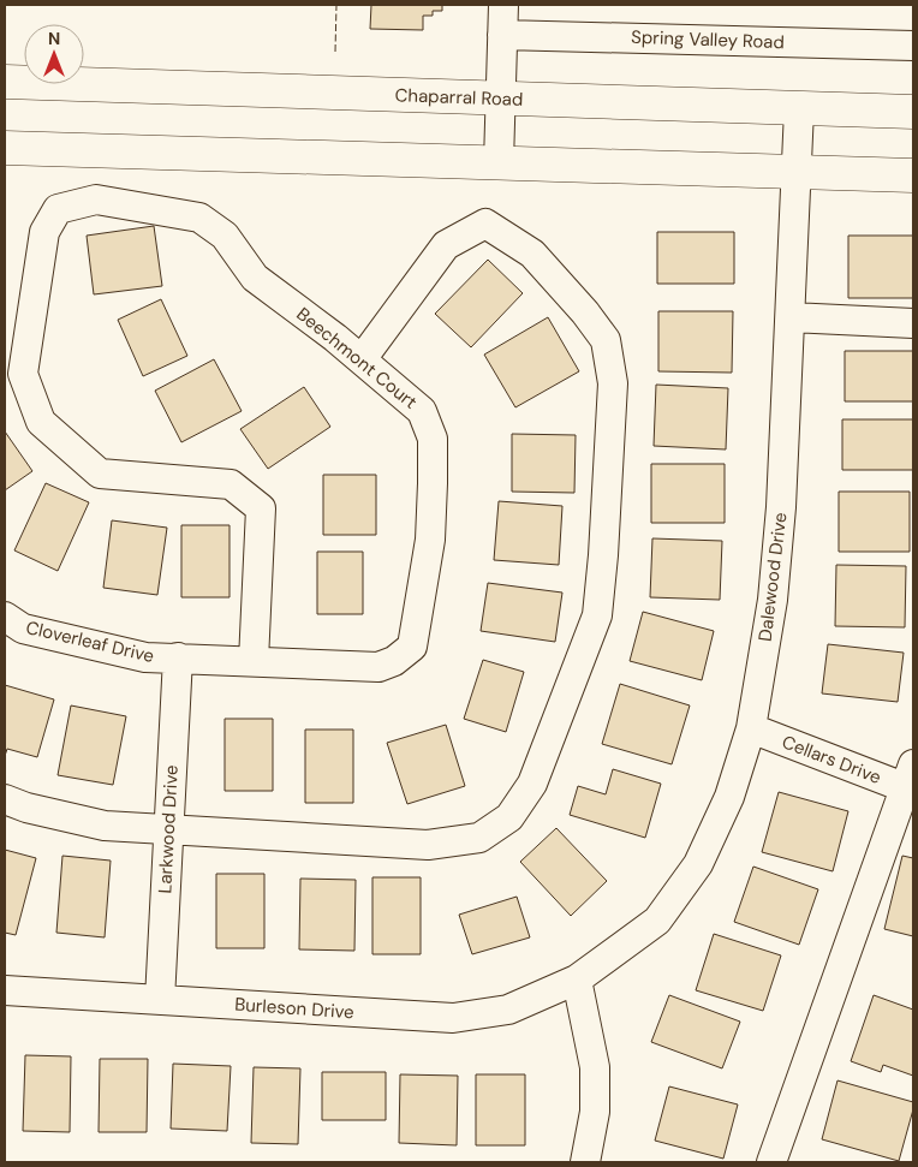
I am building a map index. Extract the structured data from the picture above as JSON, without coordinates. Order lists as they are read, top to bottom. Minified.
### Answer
{"streets":{"main road":["Chaparral Road"],"street":["Spring Valley Road","Beechmont Court","Dalewood Drive","Cloverleaf Drive","Cellars Drive","Larkwood Drive","Burleson Drive"]},"crossings":[["Chaparral Road","Dalewood Drive"],["Beechmont Court","Cloverleaf Drive"],["Beechmont Court","Larkwood Drive"],["Dalewood Drive","Cellars Drive"],["Dalewood Drive","Burleson Drive"],["Cloverleaf Drive","Larkwood Drive"],["Larkwood Drive","Burleson Drive"]],"north":"top"}
